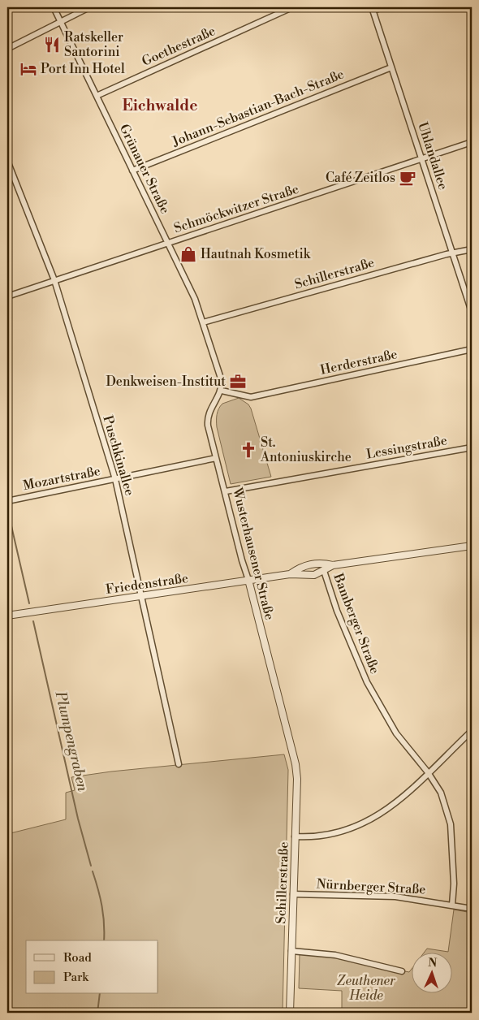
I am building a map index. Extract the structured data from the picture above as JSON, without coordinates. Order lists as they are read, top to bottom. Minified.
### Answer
{"streets":{"street":["Goethestraße","Johann-Sebastian-Bach-Straße","Uhlandallee","Grünauer Straße","Schmöckwitzer Straße","Schillerstraße","Herderstraße","Lessingstraße","Puschkinallee","Mozartstraße","Wusterhausener Straße","Friedenstraße","Bamberger Straße","Nürnberger Straße"]},"crossings":[["Goethestraße","Grünauer Straße"],["Johann-Sebastian-Bach-Straße","Uhlandallee"],["Johann-Sebastian-Bach-Straße","Grünauer Straße"],["Uhlandallee","Schmöckwitzer Straße"],["Uhlandallee","Schillerstraße"],["Grünauer Straße","Schmöckwitzer Straße"],["Grünauer Straße","Schillerstraße"],["Grünauer Straße","Herderstraße"],["Grünauer Straße","Wusterhausener Straße"],["Schmöckwitzer Straße","Puschkinallee"],["Schillerstraße","Wusterhausener Straße"],["Schillerstraße","Nürnberger Straße"],["Herderstraße","Wusterhausener Straße"],["Lessingstraße","Wusterhausener Straße"],["Puschkinallee","Mozartstraße"],["Puschkinallee","Friedenstraße"],["Mozartstraße","Wusterhausener Straße"],["Wusterhausener Straße","Friedenstraße"],["Friedenstraße","Bamberger Straße"],["Bamberger Straße","Nürnberger Straße"]],"districts":["Eichwalde"],"water":["Plumpengraben"],"parks":["Zeuthener Heide"],"places":{"restaurant":["Ratskeller Santorini"],"hotel":["Port Inn Hotel"],"cafe":["Café Zeitlos"],"shop":["Hautnah Kosmetik"],"office":["Denkweisen-Institut"],"church":["St. Antoniuskirche"]},"legend":["Road","Park"],"north":"top"}
